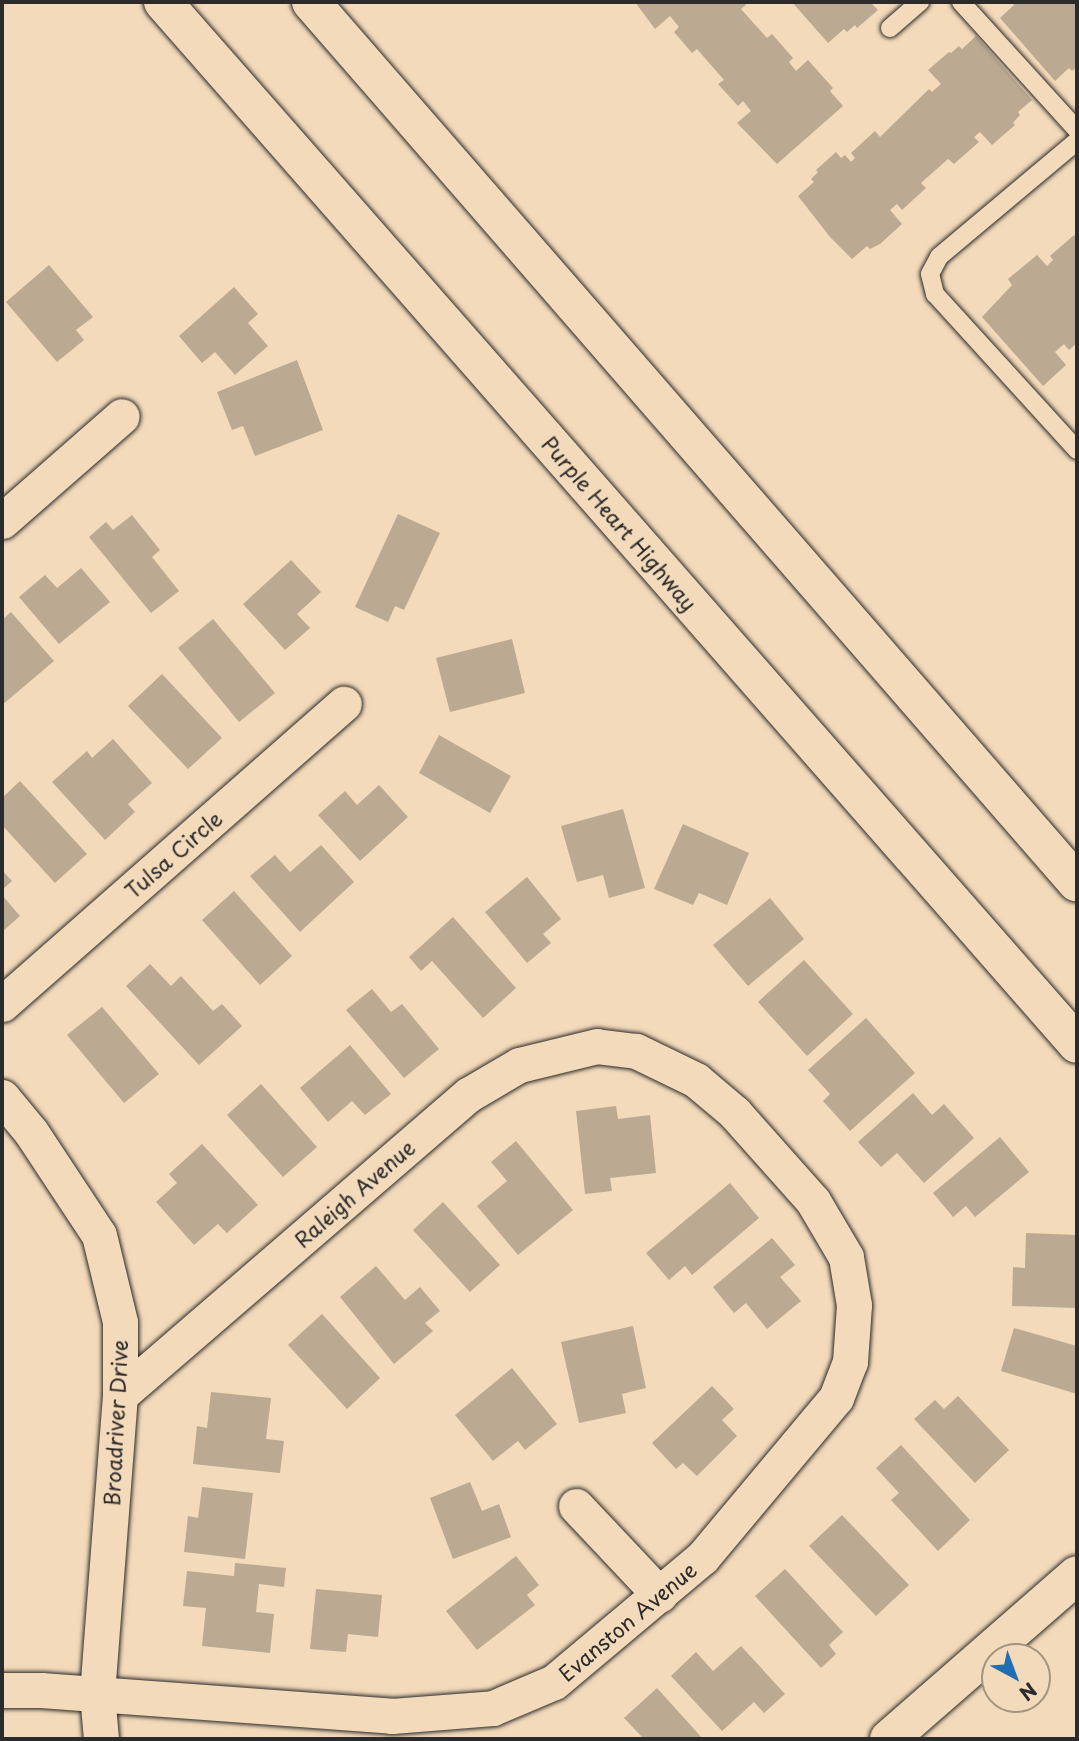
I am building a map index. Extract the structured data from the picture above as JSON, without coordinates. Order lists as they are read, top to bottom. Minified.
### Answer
{"streets":{"main road":["Purple Heart Highway"],"street":["Tulsa Circle","Raleigh Avenue","Broadriver Drive","Evanston Avenue"]},"crossings":[["Raleigh Avenue","Broadriver Drive"],["Raleigh Avenue","Evanston Avenue"],["Broadriver Drive","Evanston Avenue"]],"north":"bottom right"}
